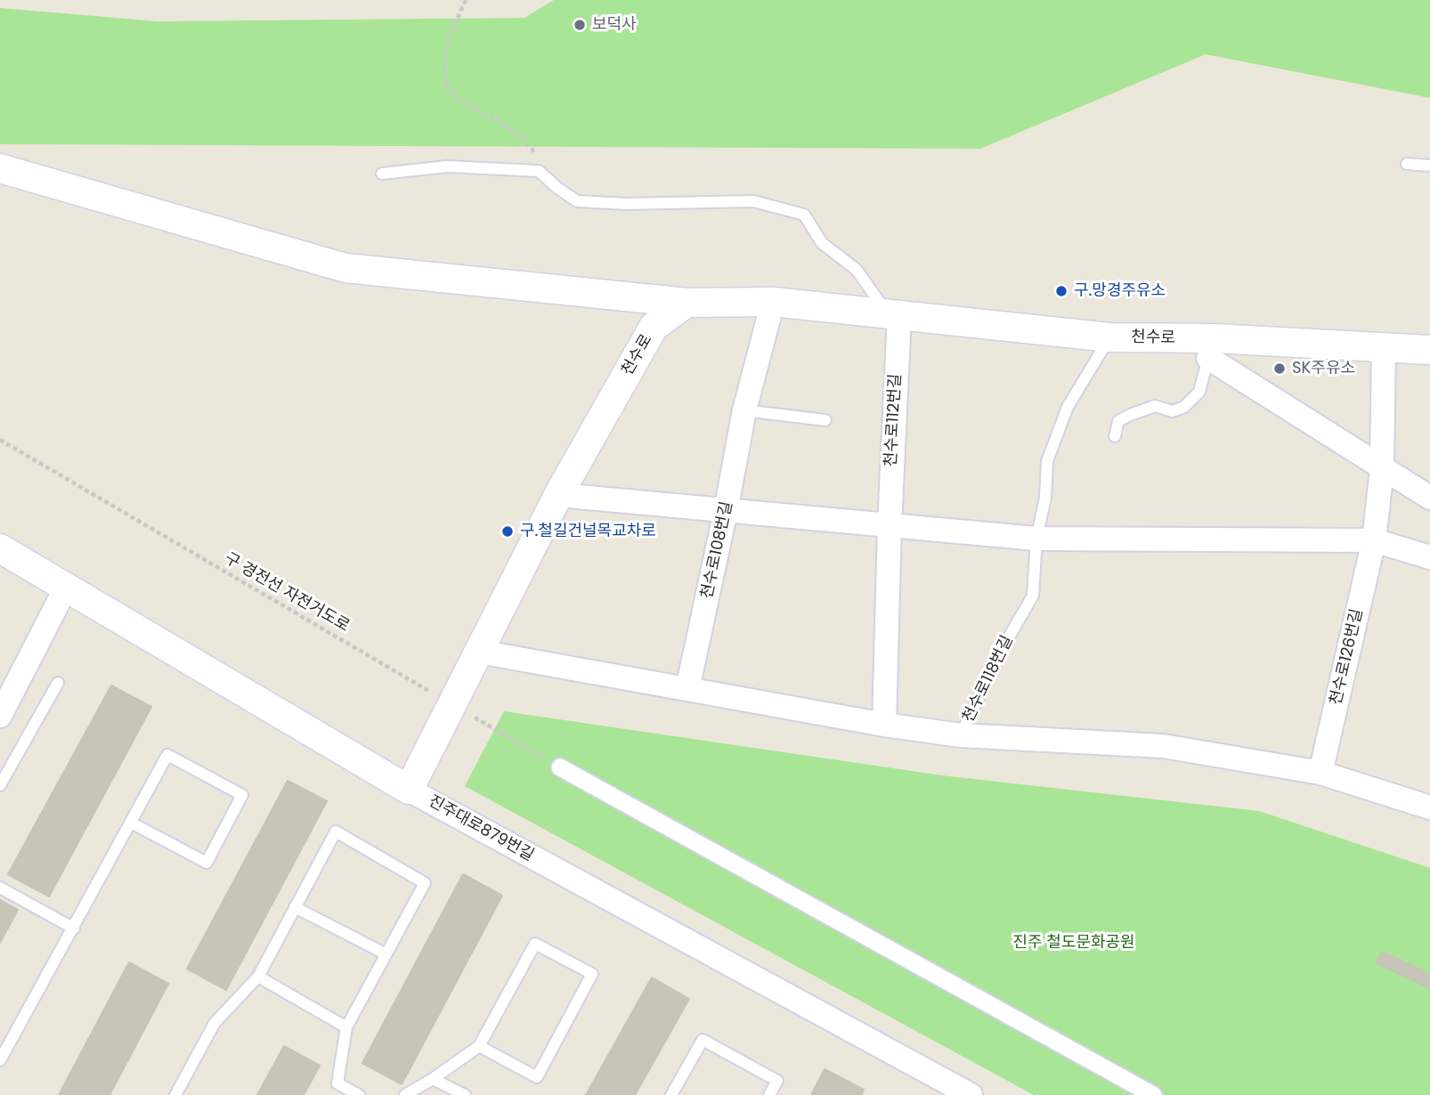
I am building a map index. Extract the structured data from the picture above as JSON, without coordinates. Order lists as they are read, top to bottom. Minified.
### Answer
{"streets":{"street":["천수로","천수로112번길","천수로108번길","천수로126번길","천수로118번길","진주대로879번길"],"path":["구 경전선 자전거도로"]},"crossings":[["천수로","천수로112번길"],["천수로","천수로108번길"],["천수로","구 경전선 자전거도로"],["천수로","천수로126번길"],["천수로","천수로118번길"],["천수로","진주대로879번길"],["천수로126번길","천수로118번길"]],"parks":["진주 철도문화공원"],"places":["보덕사","구.망경주유소","SK주유소","구.철길건널목교차로"]}
